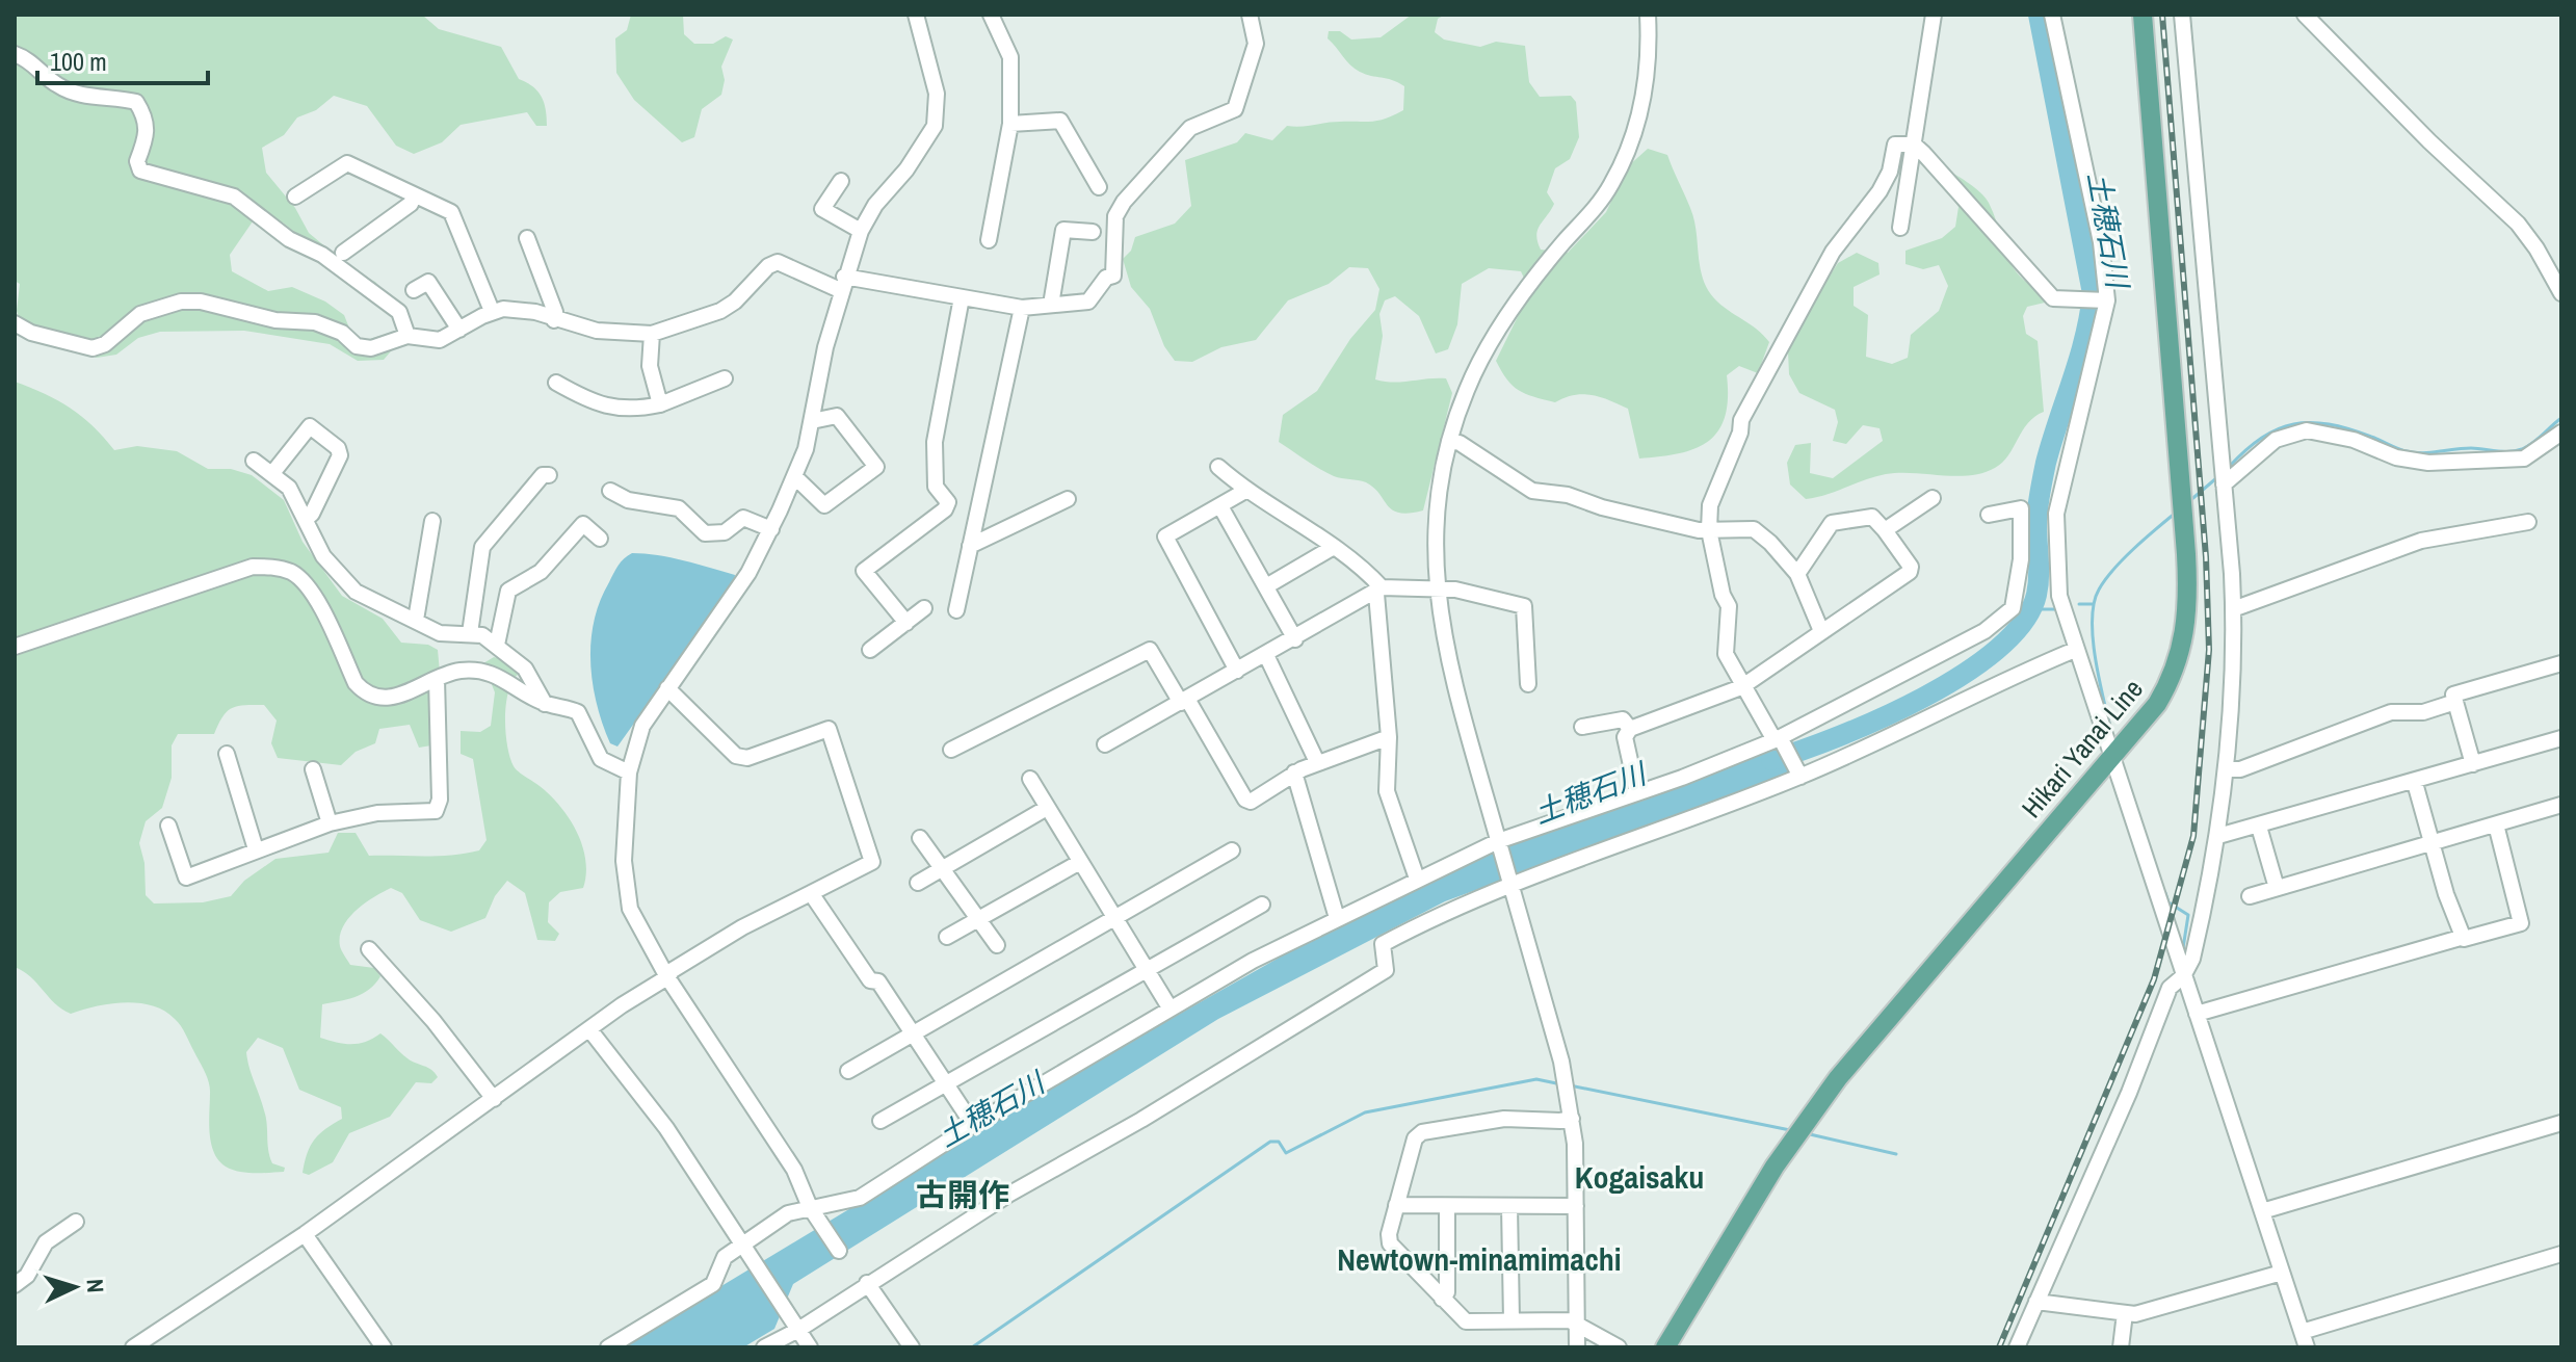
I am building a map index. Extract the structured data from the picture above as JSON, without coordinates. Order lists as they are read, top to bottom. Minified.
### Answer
{"streets":{"main road":["Hikari Yanai Line"]},"districts":["Kogaisaku","古開作","Newtown-minamimachi"],"water":["土穂石川"],"scale_bar":"100 m","north":"right"}
